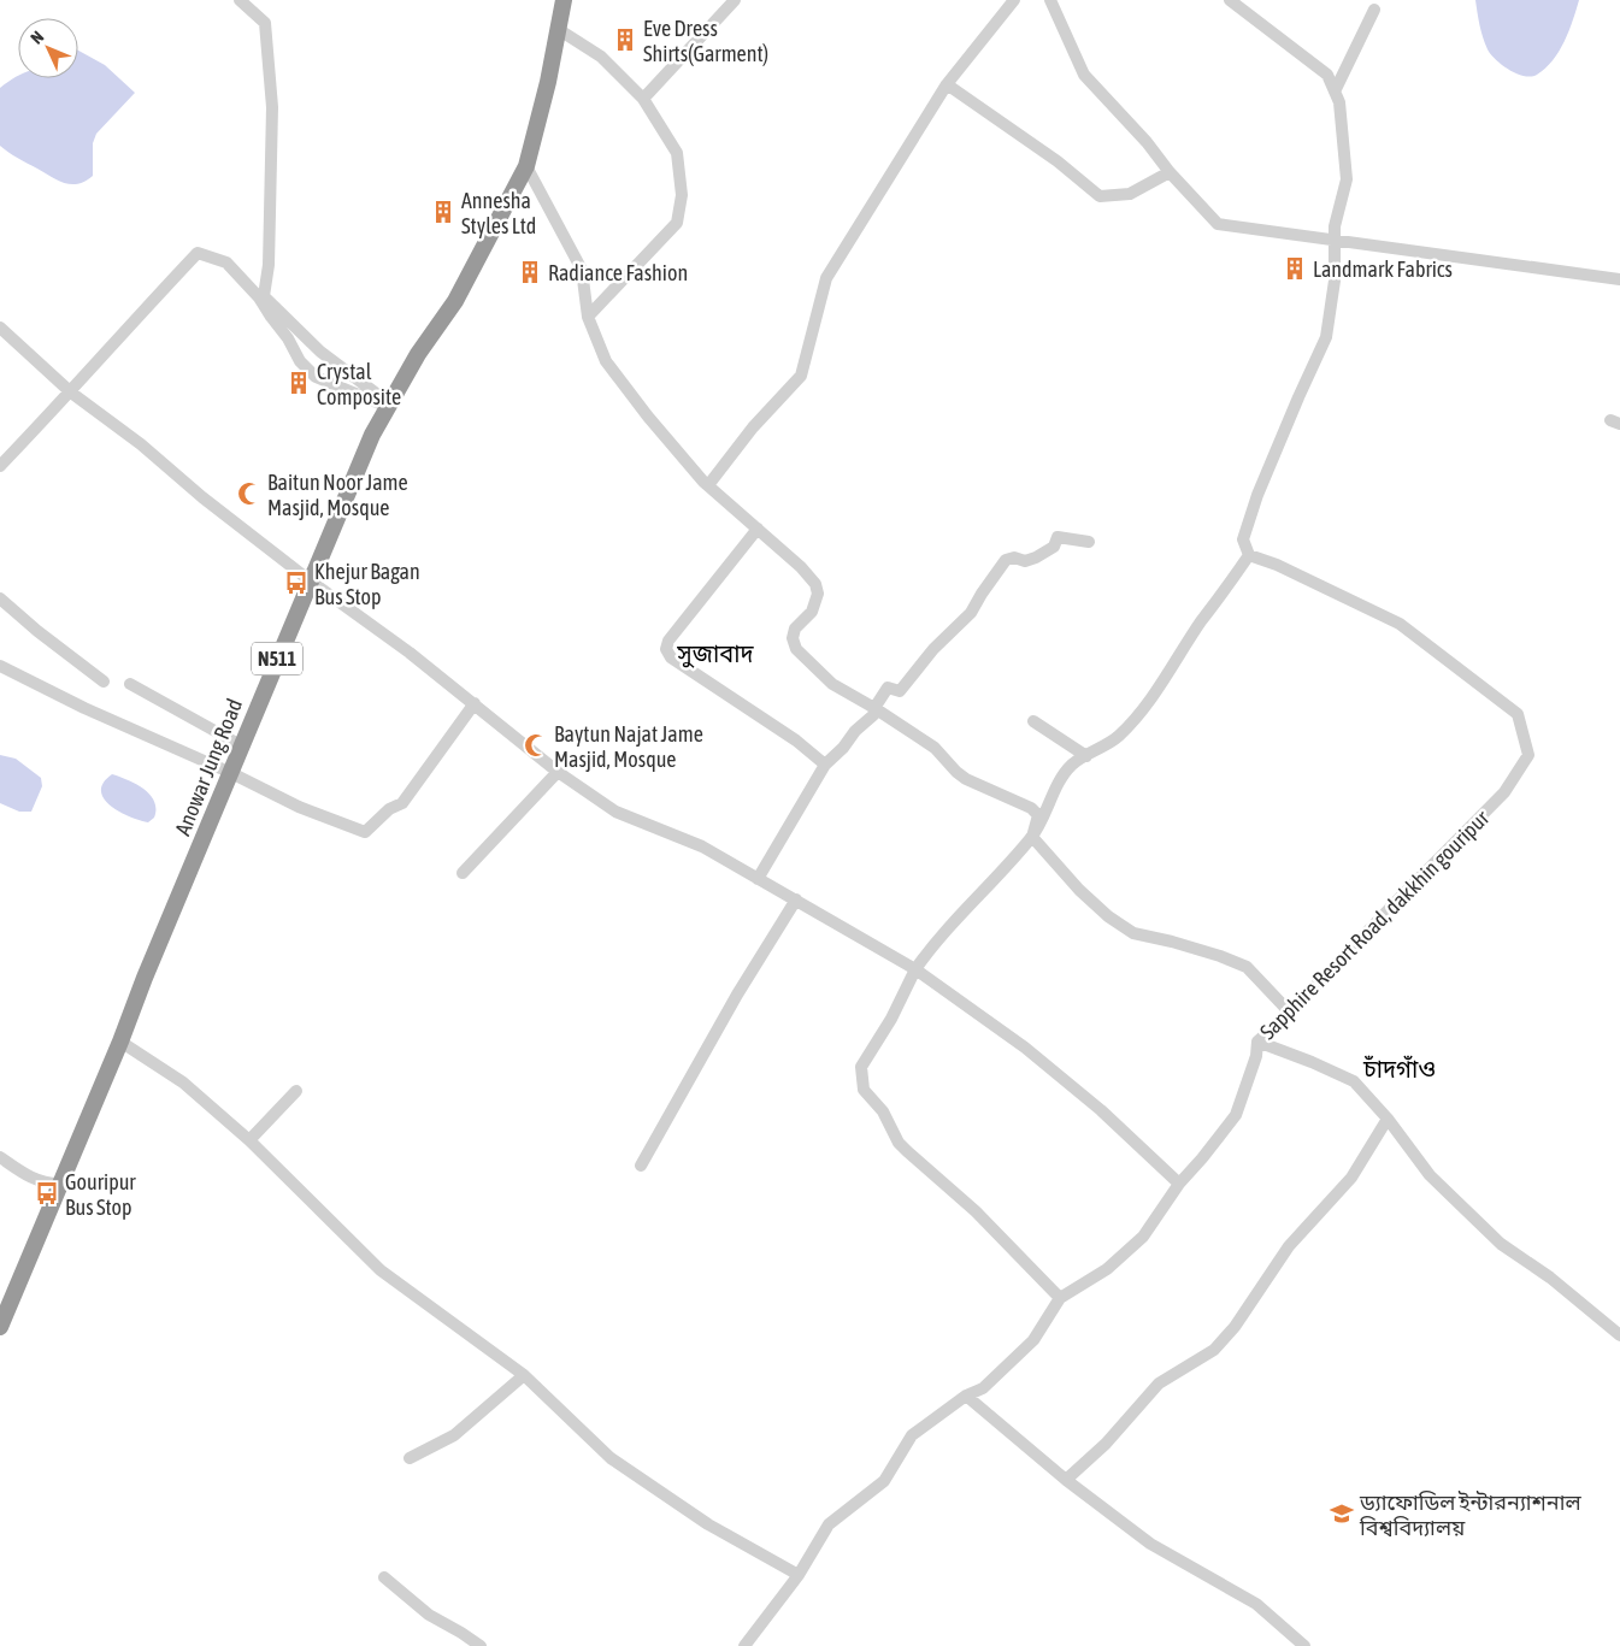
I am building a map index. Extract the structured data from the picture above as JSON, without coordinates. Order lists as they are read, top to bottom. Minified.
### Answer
{"streets":{"highway":["N511","Anowar Jung Road"],"street":["Sapphire Resort Road, dakkhin gouripur"]},"districts":["সুজাবাদ","চাঁদগাঁও"],"places":{"building":["Eve Dress Shirts(Garment)","Annesha Styles Ltd","Landmark Fabrics","Radiance Fashion","Crystal Composite"],"mosque":["Baitun Noor Jame Masjid, Mosque","Baytun Najat Jame Masjid, Mosque"],"bus stop":["Khejur Bagan Bus Stop","Gouripur Bus Stop"],"school or university":["ড্যাফোডিল ইন্টারন্যাশনাল বিশ্ববিদ্যালয়"]},"north":"top left"}
